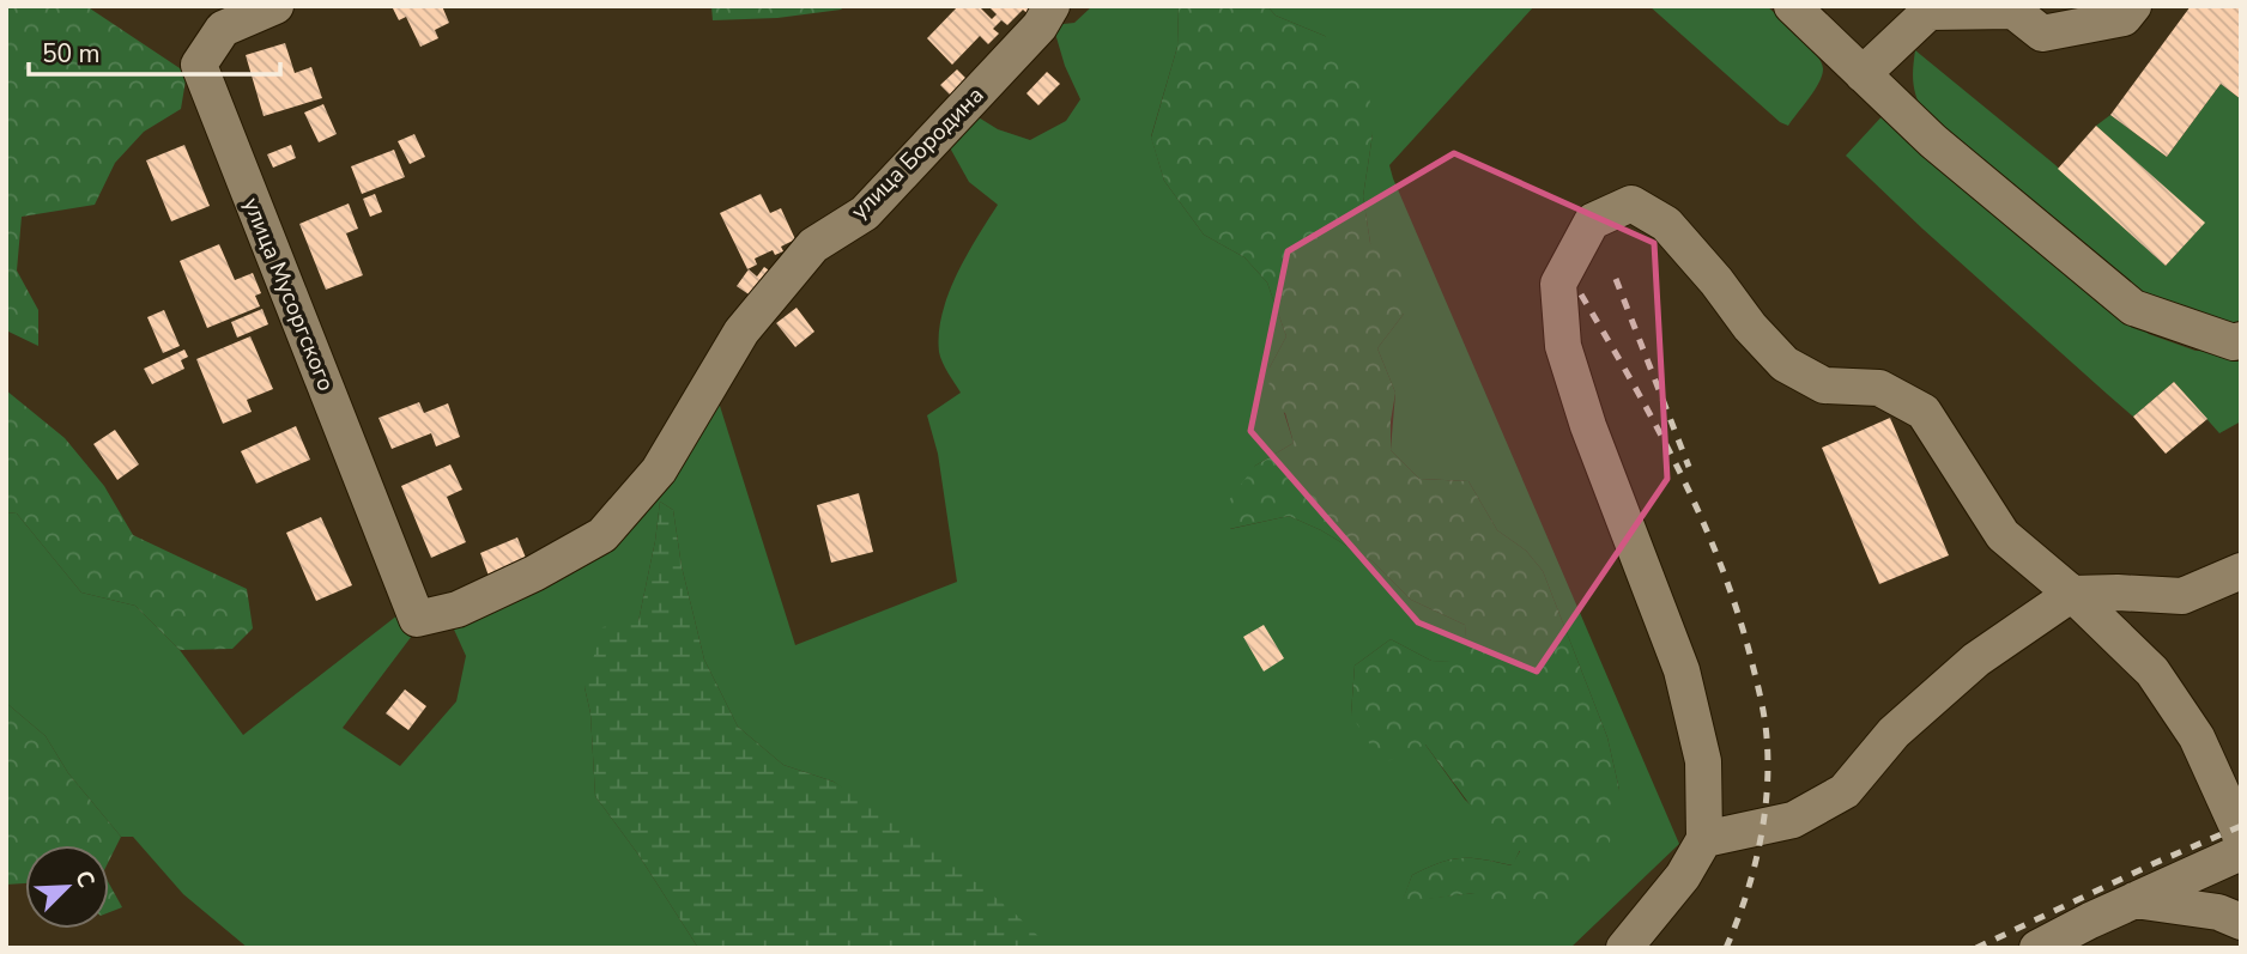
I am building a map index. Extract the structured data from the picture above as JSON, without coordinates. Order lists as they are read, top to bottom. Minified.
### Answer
{"streets":{"street":["улица Бородина","улица Мусоргского"]},"crossings":[["улица Бородина","улица Мусоргского"]],"scale_bar":"50 m","north":"top right"}
